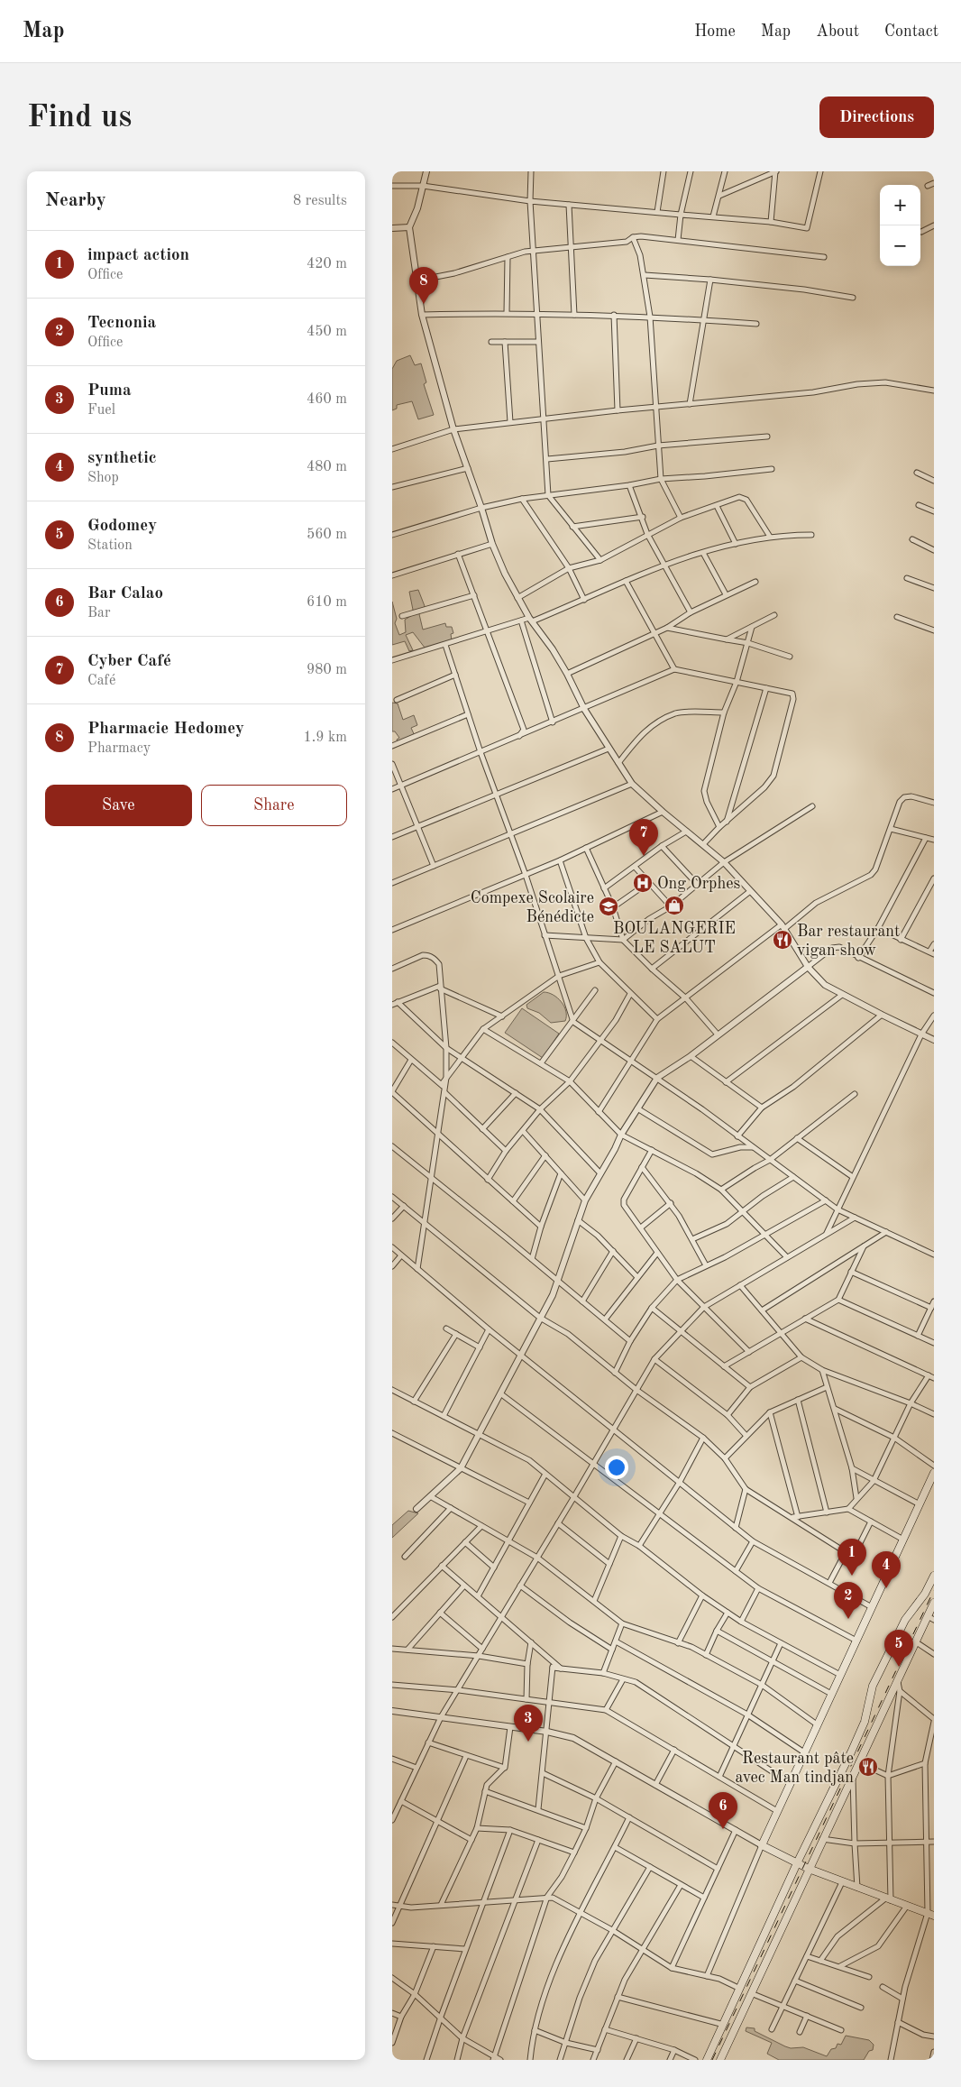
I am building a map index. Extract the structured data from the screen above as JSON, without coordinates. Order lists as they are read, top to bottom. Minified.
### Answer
{"places":{"hospital":["Ong Orphes"],"shop":["BOULANGERIE LE SALUT"],"school or university":["Compexe Scolaire Bénédicte"],"restaurant":["Bar restaurant vigan show","Restaurant pâte avec Man tindjan"]},"page":{"header":"Map","nav":["Home","Map","About","Contact"],"buttons":["Directions",["Save","Share"]],"title":"Find us","heading":["Nearby","8 results"],"map_buttons":["+","−"],"list":[{"mark":"1","name":"impact action","note":"Office","value":"420 m"},{"mark":"2","name":"Tecnonia","note":"Office","value":"450 m"},{"mark":"3","name":"Puma","note":"Fuel","value":"460 m"},{"mark":"4","name":"synthetic","note":"Shop","value":"480 m"},{"mark":"5","name":"Godomey","note":"Station","value":"560 m"},{"mark":"6","name":"Bar Calao","note":"Bar","value":"610 m"},{"mark":"7","name":"Cyber Café","note":"Café","value":"980 m"},{"mark":"8","name":"Pharmacie Hedomey","note":"Pharmacy","value":"1.9 km"}],"pins":["8","7","1","4","2","5","3","6"]}}
